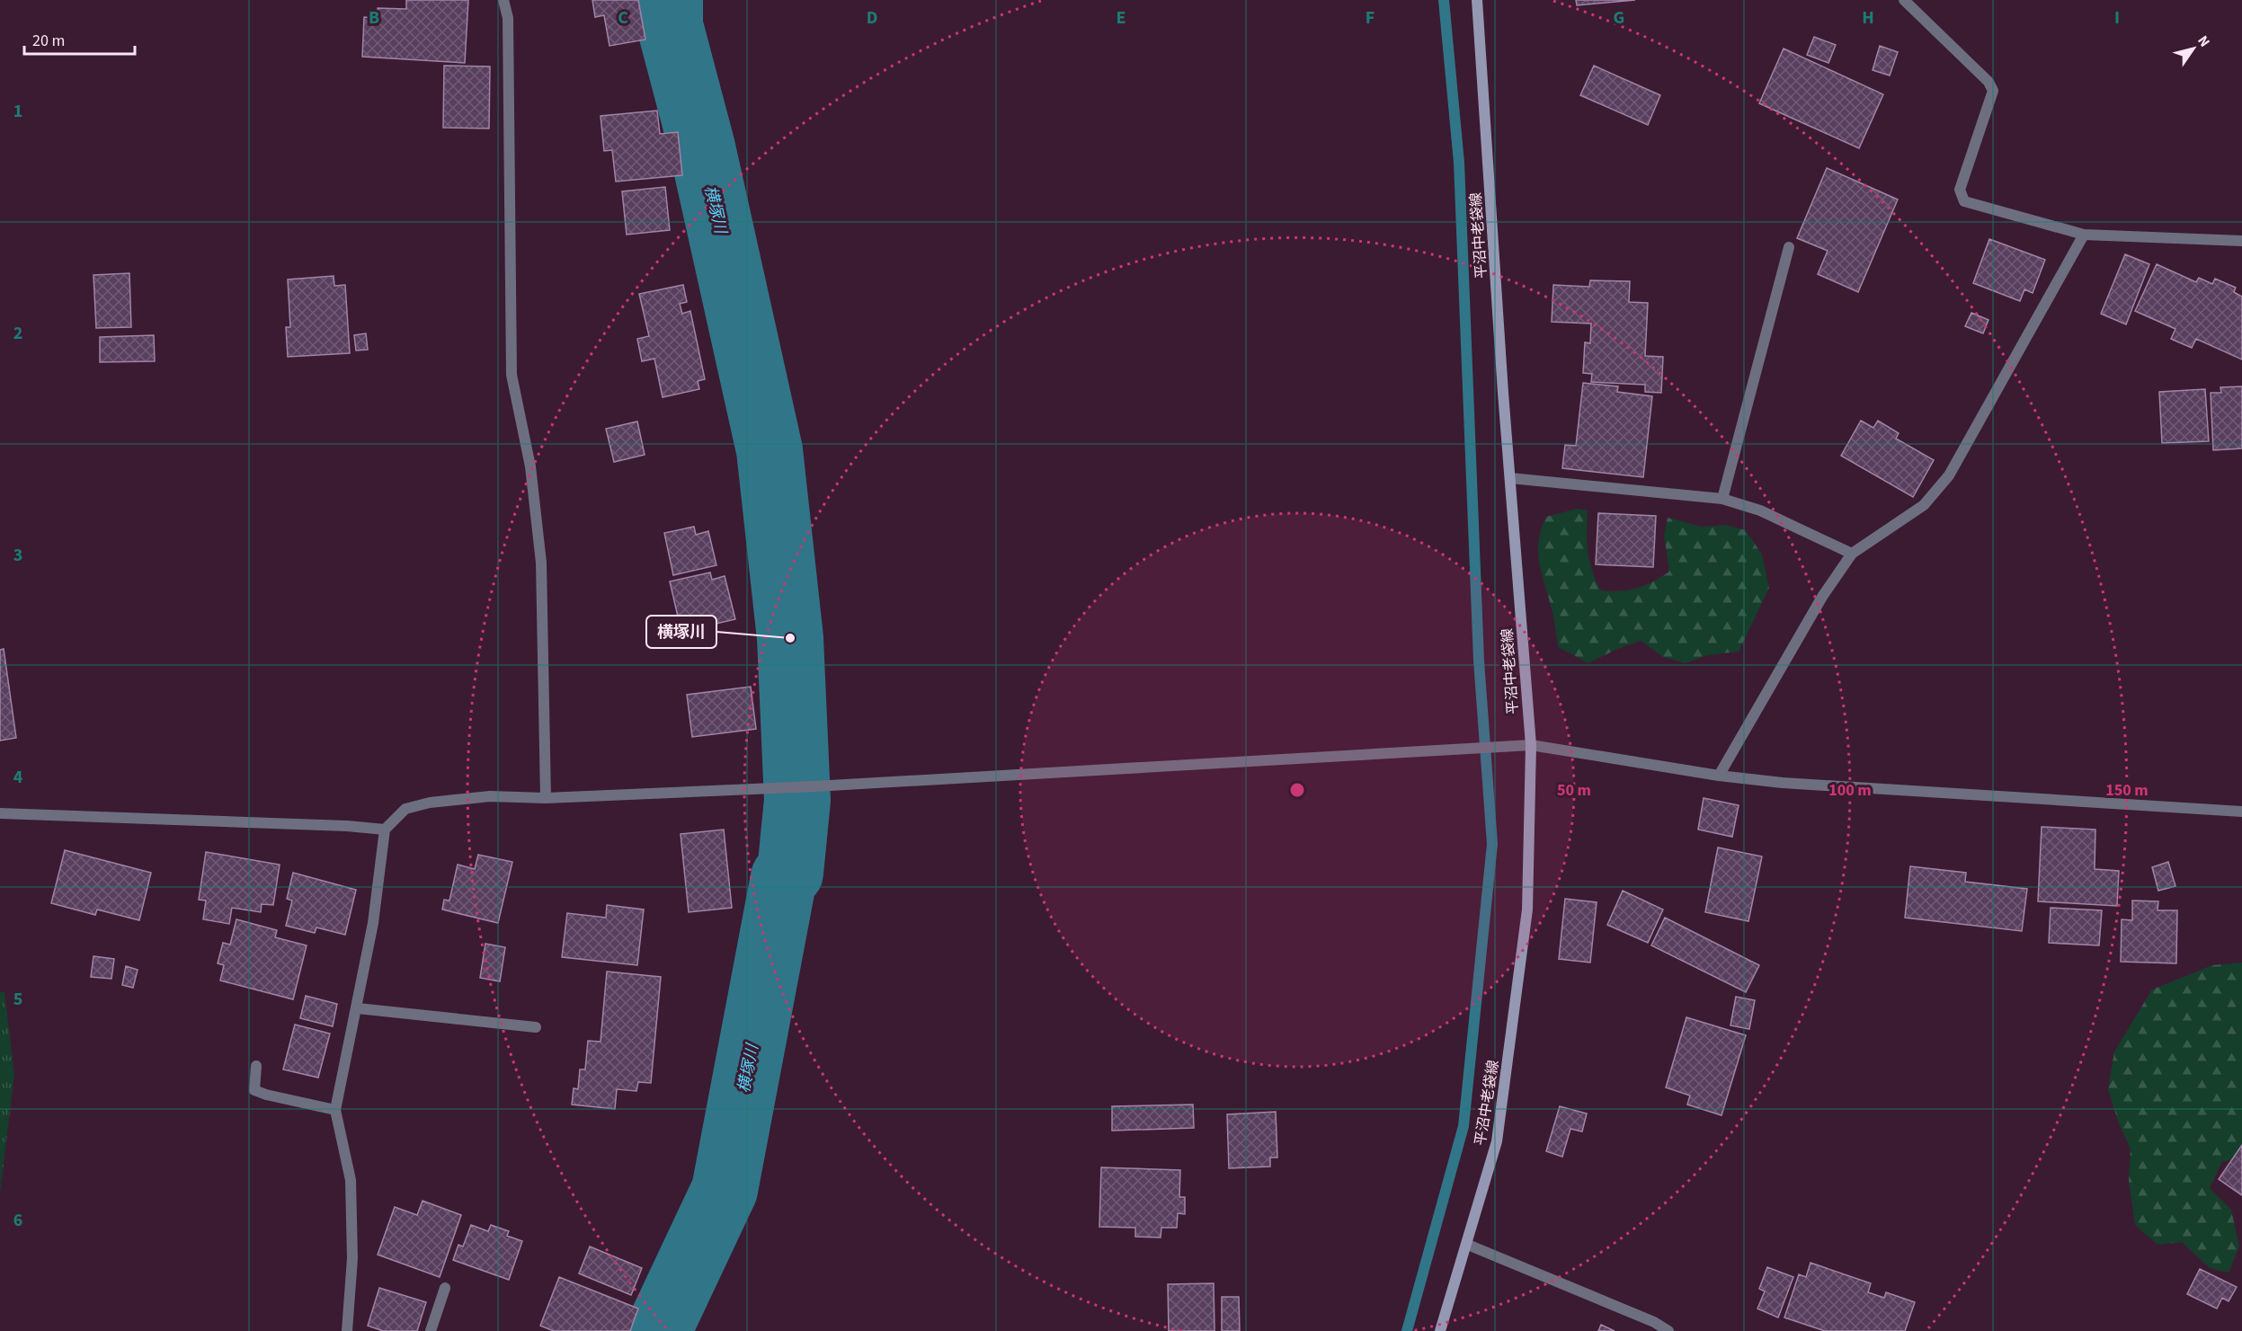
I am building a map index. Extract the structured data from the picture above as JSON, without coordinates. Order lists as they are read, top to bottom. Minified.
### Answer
{"streets":{"main road":["平沼中老袋線"]},"water":["横塚川"],"places":["横塚川"],"scale_bar":"20 m","north":"top right","grid":{"columns":["B","C","D","E","F","G","H","I"],"rows":["1","2","3","4","5","6"]},"rings":["50 m","100 m","150 m"]}
